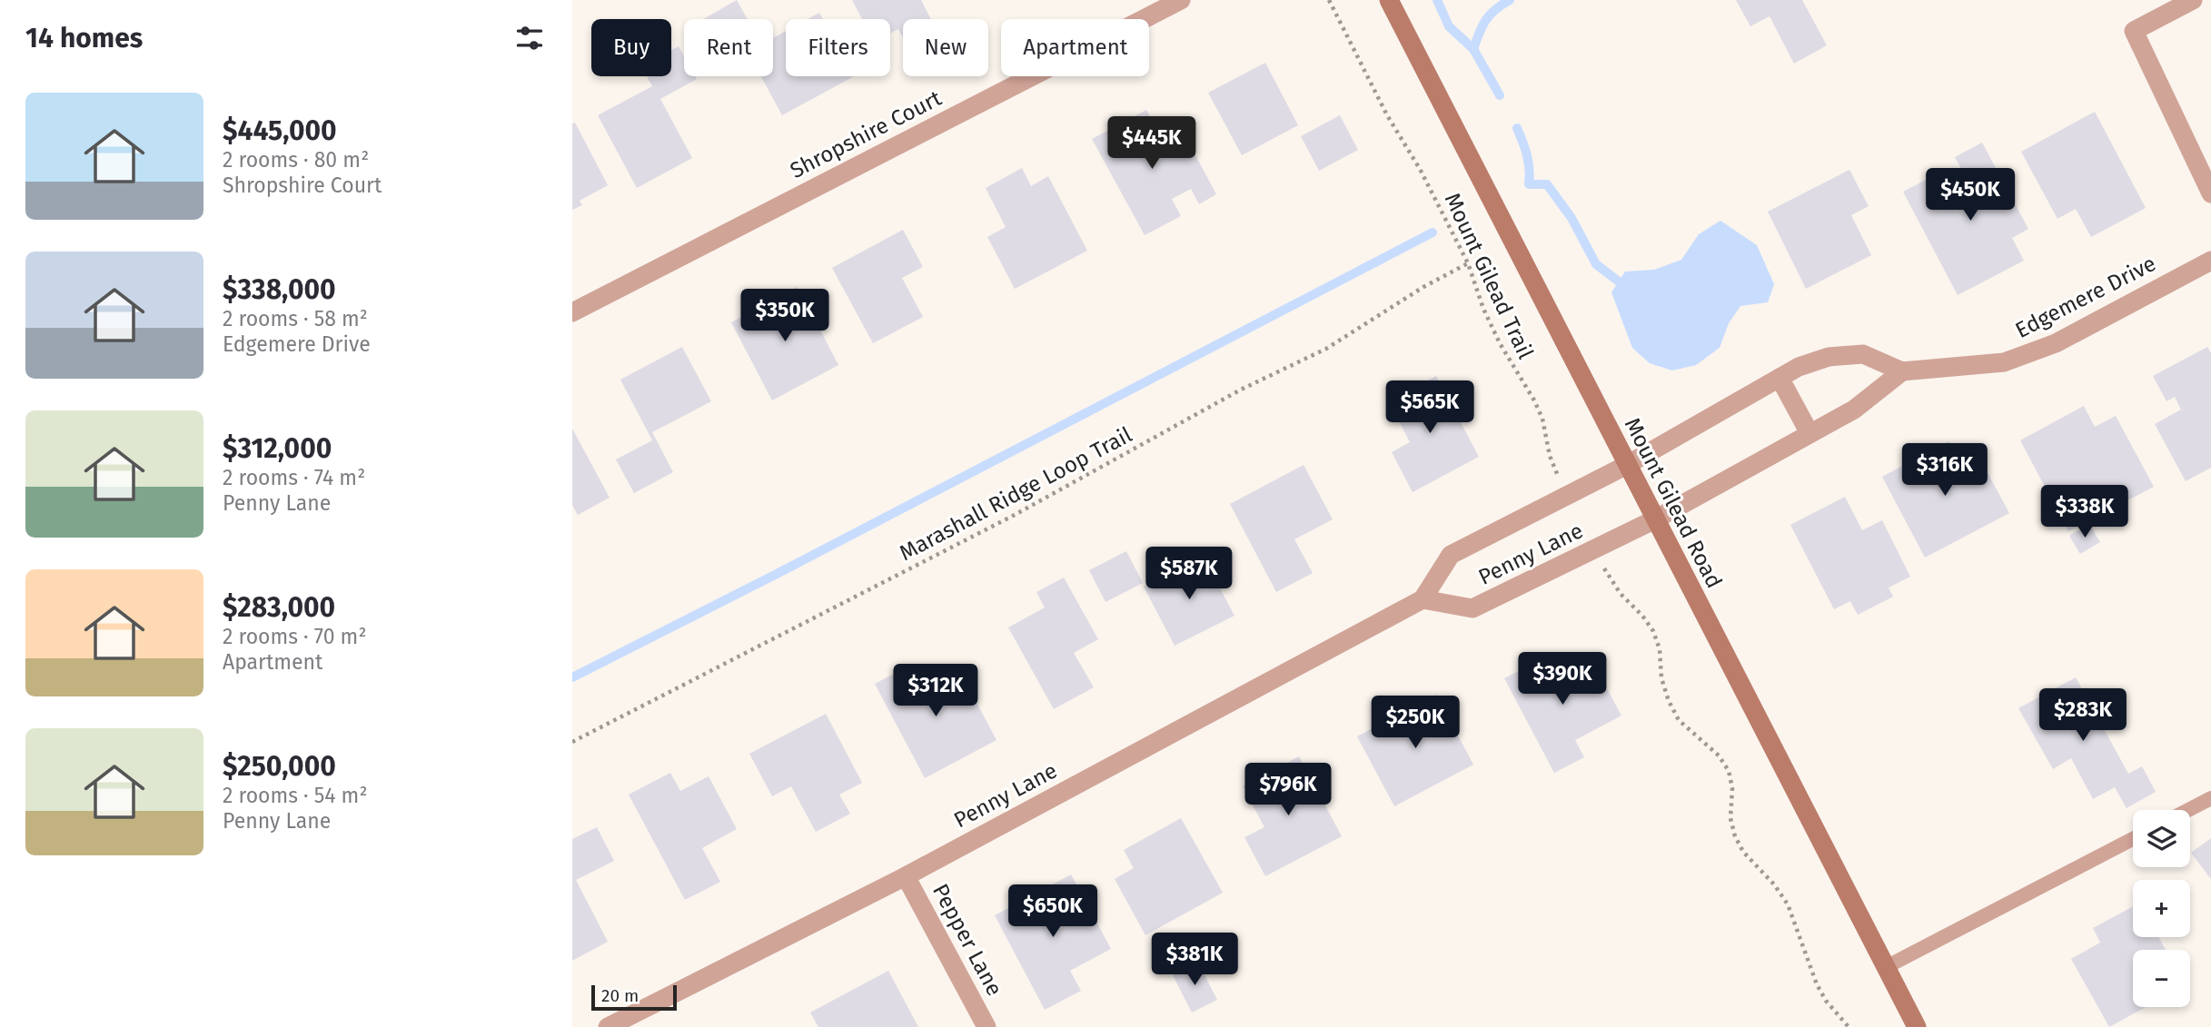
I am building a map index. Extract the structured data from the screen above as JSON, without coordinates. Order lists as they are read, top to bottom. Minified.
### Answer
{"streets":{"street":["Shropshire Court","Edgemere Drive","Mount Gilead Road","Penny Lane","Pepper Lane"],"path":["Mount Gilead Trail","Marashall Ridge Loop Trail"]},"crossings":[["Mount Gilead Trail","Marashall Ridge Loop Trail"],["Mount Gilead Trail","Penny Lane"],["Edgemere Drive","Mount Gilead Road"],["Edgemere Drive","Penny Lane"],["Mount Gilead Road","Penny Lane"],["Penny Lane","Pepper Lane"]],"scale_bar":"20 m","page":{"heading":"14 homes","chip":["Buy","Rent","Filters","New","Apartment"],"list":[{"name":"$445,000","note":"2 rooms · 80 m² · Shropshire Court"},{"name":"$338,000","note":"2 rooms · 58 m² · Edgemere Drive"},{"name":"$312,000","note":"2 rooms · 74 m² · Penny Lane"},{"name":"$283,000","note":"2 rooms · 70 m² · Apartment"},{"name":"$250,000","note":"2 rooms · 54 m² · Penny Lane"}],"price":["$445K","$450K","$350K","$565K","$316K","$338K","$587K","$390K","$312K","$283K","$250K","$796K","$650K","$381K"],"map_buttons":["+","−"],"scale":"20 m"}}
